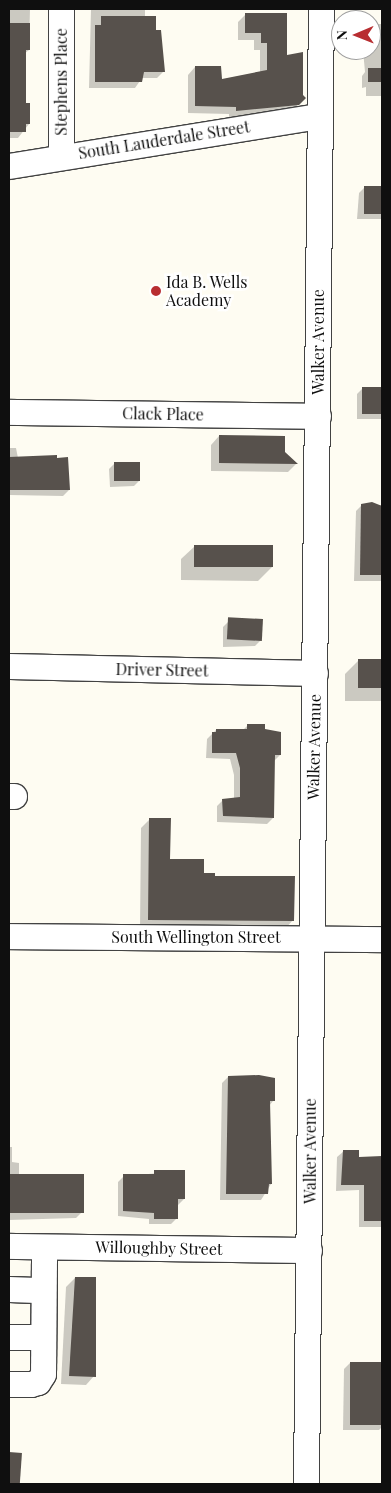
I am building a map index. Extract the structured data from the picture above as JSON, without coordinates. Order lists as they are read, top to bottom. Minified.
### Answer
{"streets":{"street":["Stephens Place","South Lauderdale Street","Walker Avenue","Clack Place","Driver Street","South Wellington Street","Willoughby Street"]},"crossings":[["Stephens Place","South Lauderdale Street"],["South Lauderdale Street","Walker Avenue"],["Walker Avenue","Clack Place"],["Walker Avenue","Driver Street"],["Walker Avenue","South Wellington Street"],["Walker Avenue","Willoughby Street"]],"places":["Ida B. Wells Academy"],"north":"left"}
